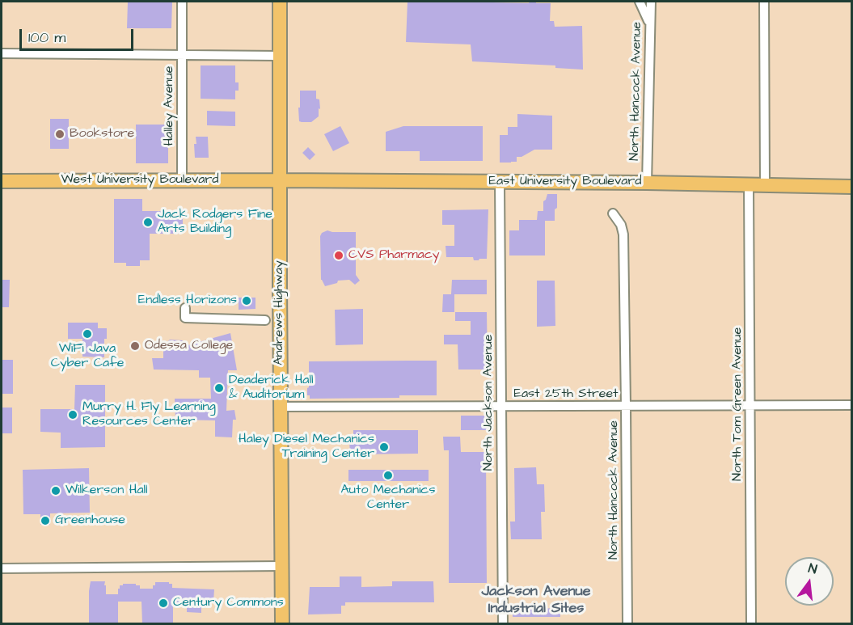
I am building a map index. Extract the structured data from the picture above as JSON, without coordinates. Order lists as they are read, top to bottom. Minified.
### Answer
{"streets":{"main road":["West University Boulevard","East University Boulevard","Andrews Highway"],"street":["North Hancock Avenue","Halley Avenue","East 25th Street","North Jackson Avenue","North Tom Green Avenue"]},"crossings":[["North Hancock Avenue","East University Boulevard"],["North Hancock Avenue","East 25th Street"],["Halley Avenue","West University Boulevard"],["West University Boulevard","East University Boulevard"],["West University Boulevard","Andrews Highway"],["East University Boulevard","Andrews Highway"],["East University Boulevard","North Jackson Avenue"],["East University Boulevard","North Tom Green Avenue"],["Andrews Highway","East 25th Street"],["East 25th Street","North Jackson Avenue"],["East 25th Street","North Tom Green Avenue"]],"districts":["Jackson Avenue Industrial Sites"],"places":["Bookstore","Jack Rodgers Fine Arts Building","CVS Pharmacy","Endless Horizons","WiFi Java Cyber Cafe","Odessa College","Deaderick Hall & Auditorium","Murry H. Fly Learning Resources Center","Haley Diesel Mechanics Training Center","Auto Mechanics Center","Wilkerson Hall","Greenhouse","Century Commons"],"scale_bar":"100 m","north":"top"}
